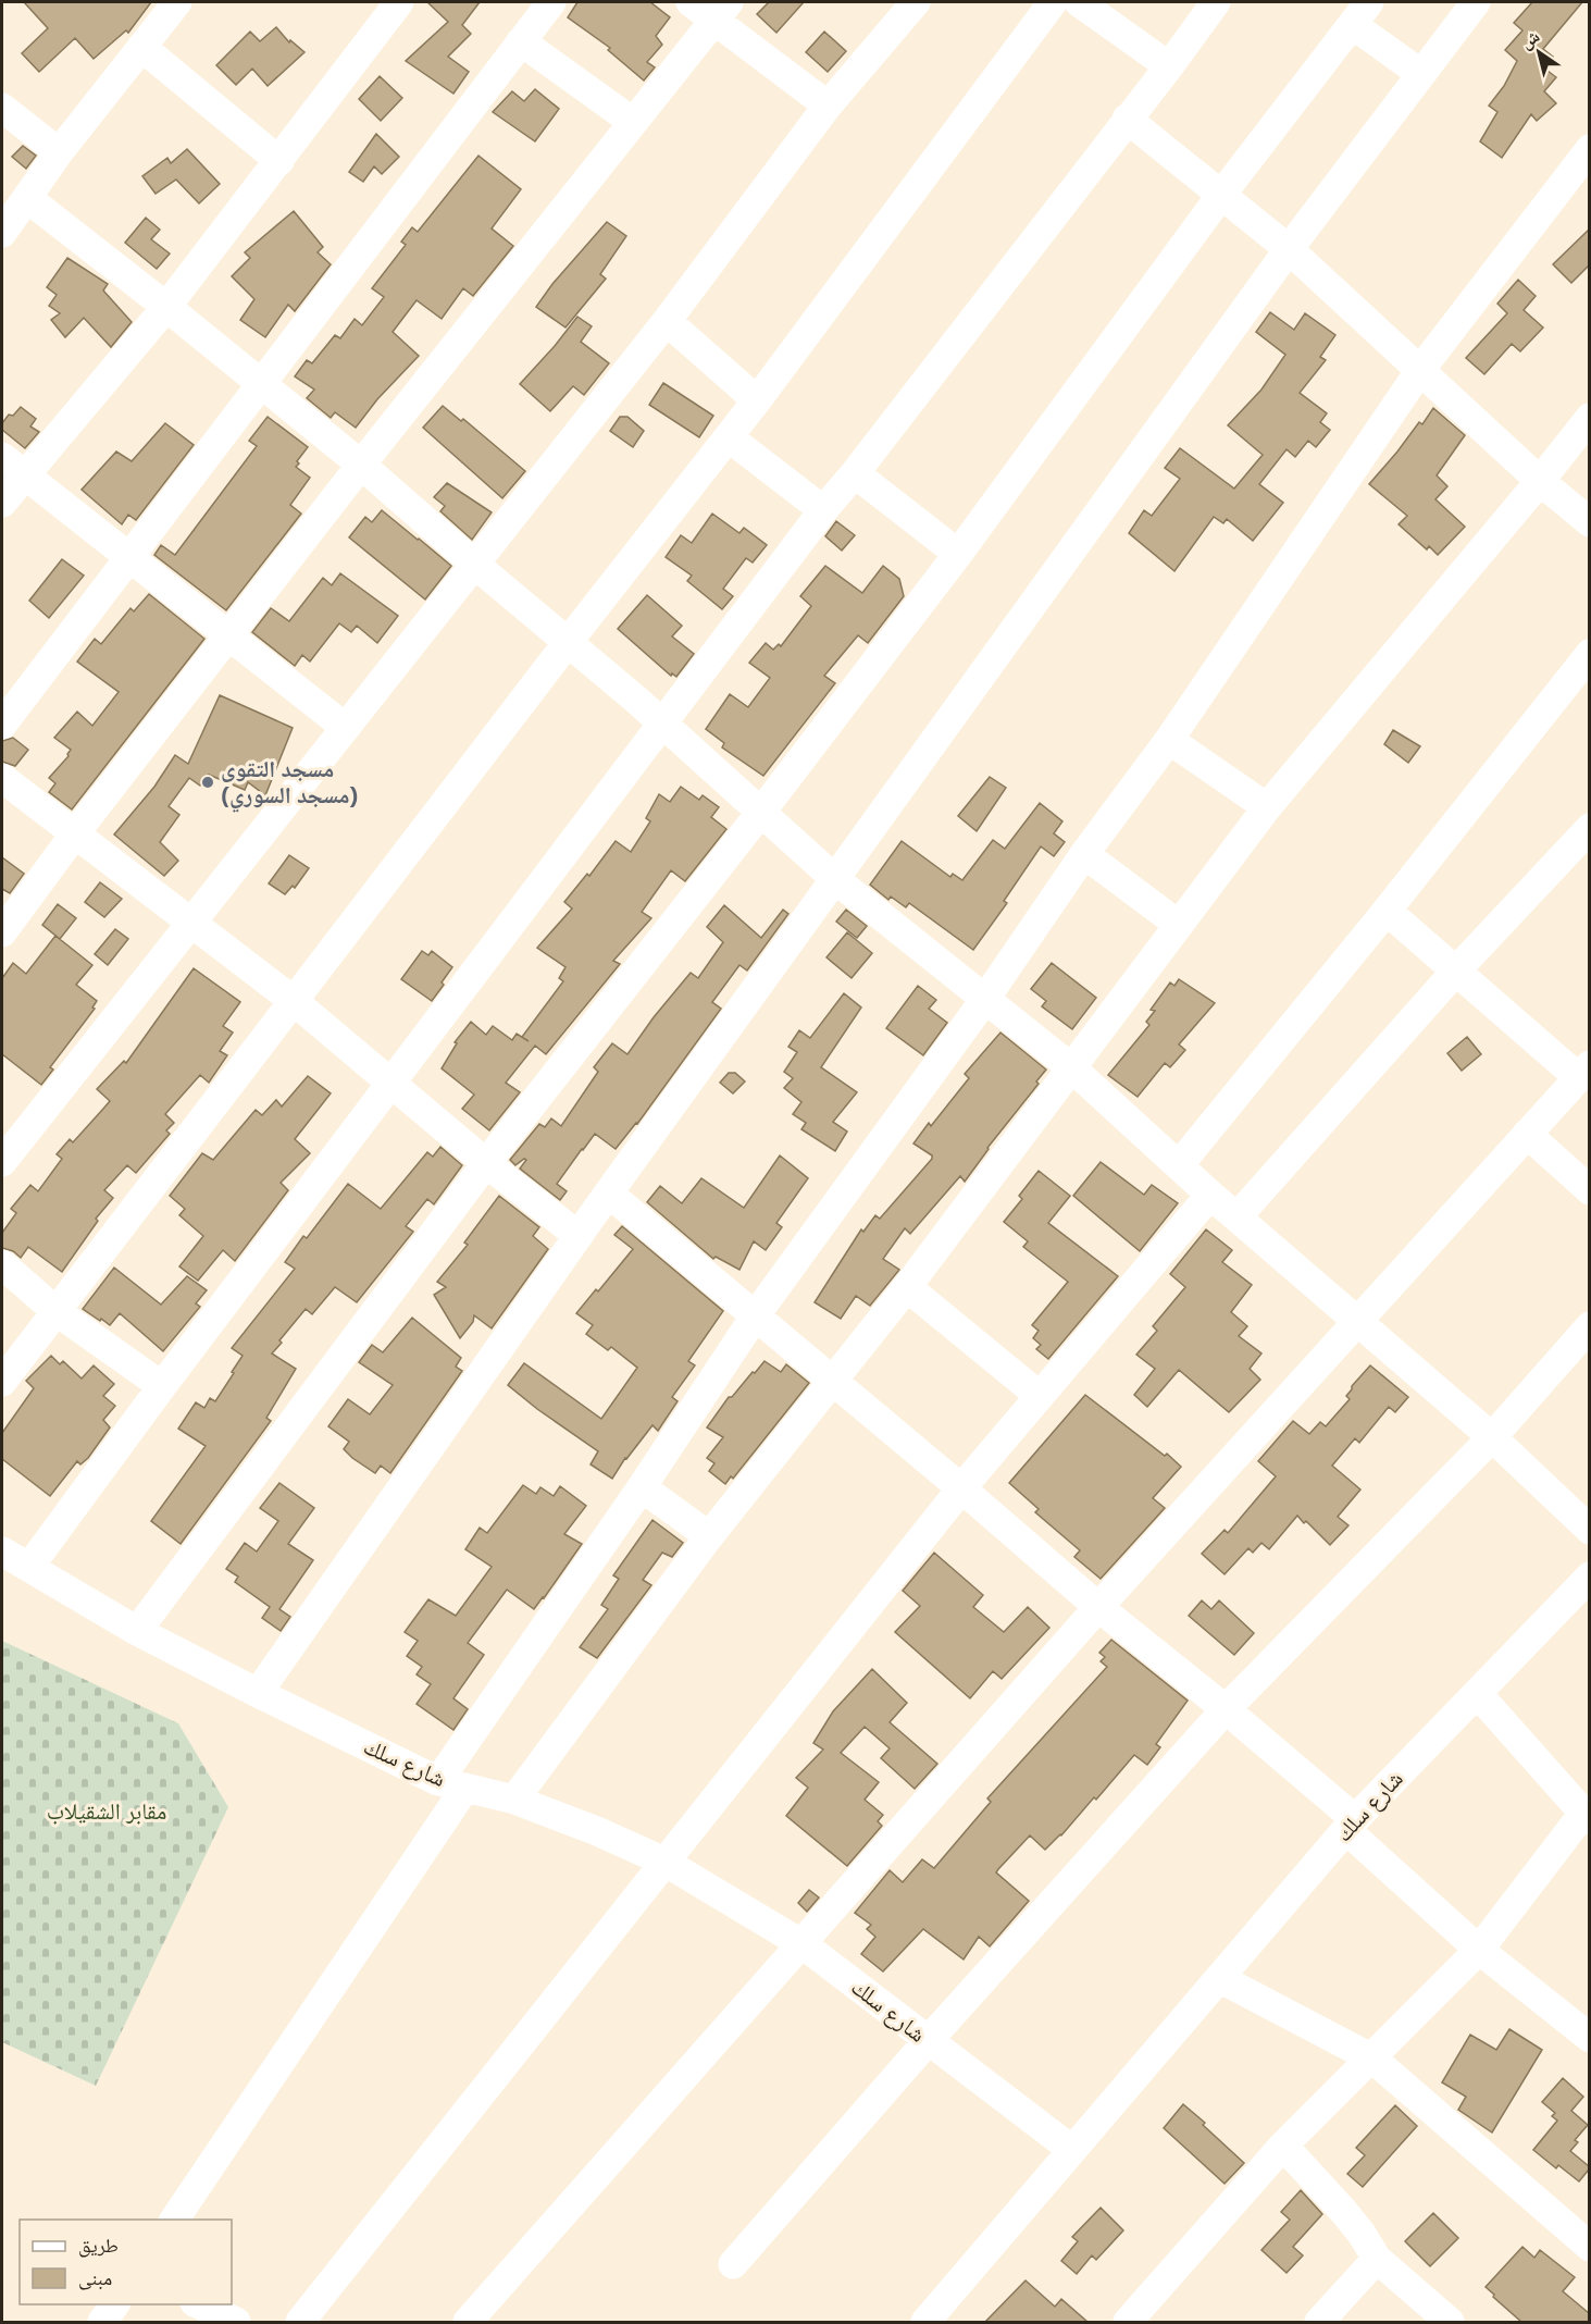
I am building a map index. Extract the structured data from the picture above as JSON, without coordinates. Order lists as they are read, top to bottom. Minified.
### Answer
{"streets":{"street":["شارع سلك"]},"parks":["مقابر الشقيلاب"],"places":["مسجد التقوى (مسجد السوري)"],"legend":["طريق","مبنى"],"north":"top left"}
